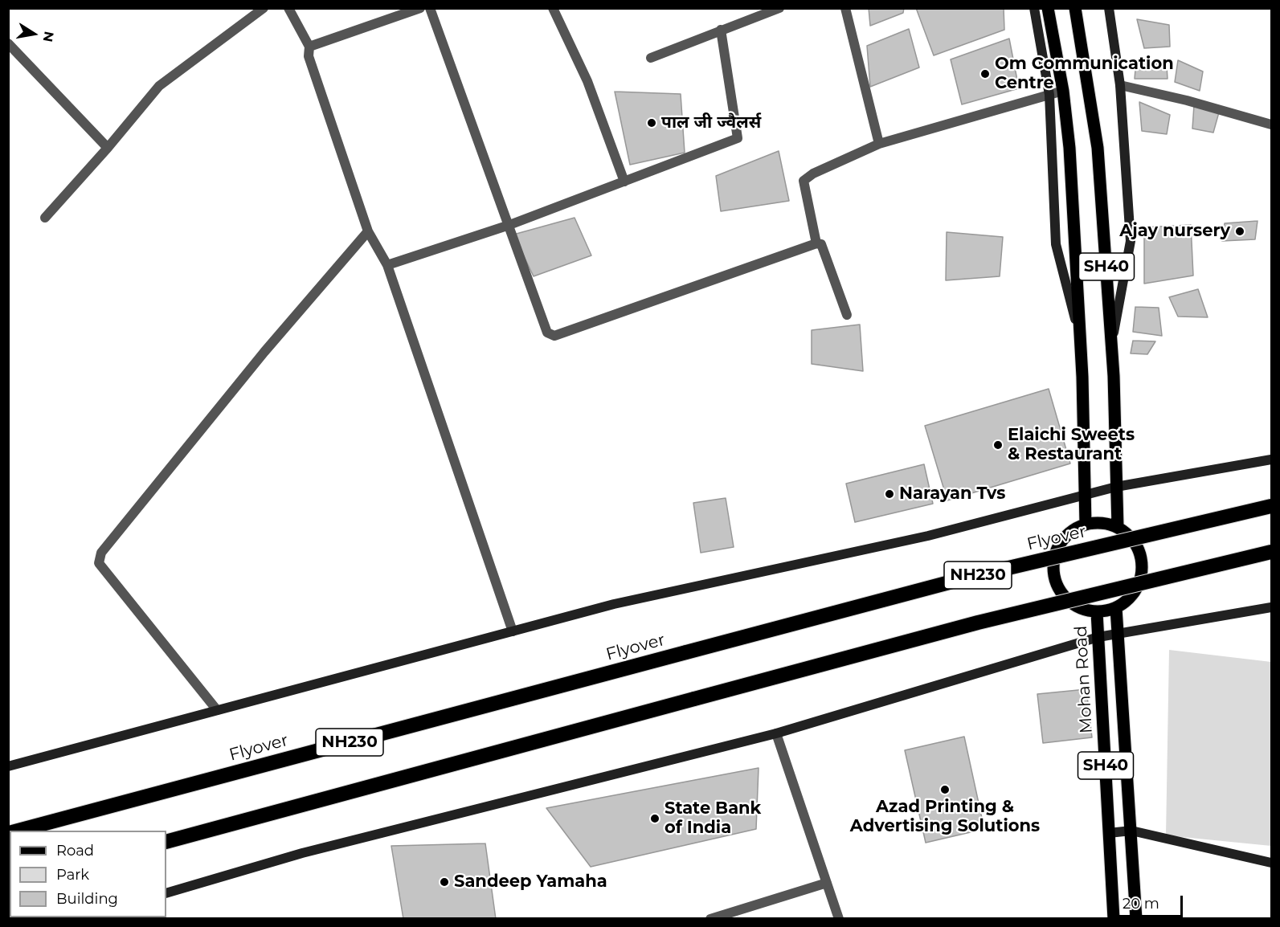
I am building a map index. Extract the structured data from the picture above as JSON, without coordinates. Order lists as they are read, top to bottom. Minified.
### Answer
{"streets":{"highway":["Flyover","NH230"],"main road":["SH40","Mohan Road"]},"crossings":[["SH40","Mohan Road"]],"places":["Om Communication Centre","पाल जी ज्वैलर्स","Ajay nursery","Elaichi Sweets & Restaurant","Narayan Tvs","Azad Printing & Advertising Solutions","State Bank of India","Sandeep Yamaha"],"legend":["Road","Park","Building"],"scale_bar":"20 m","north":"right"}
